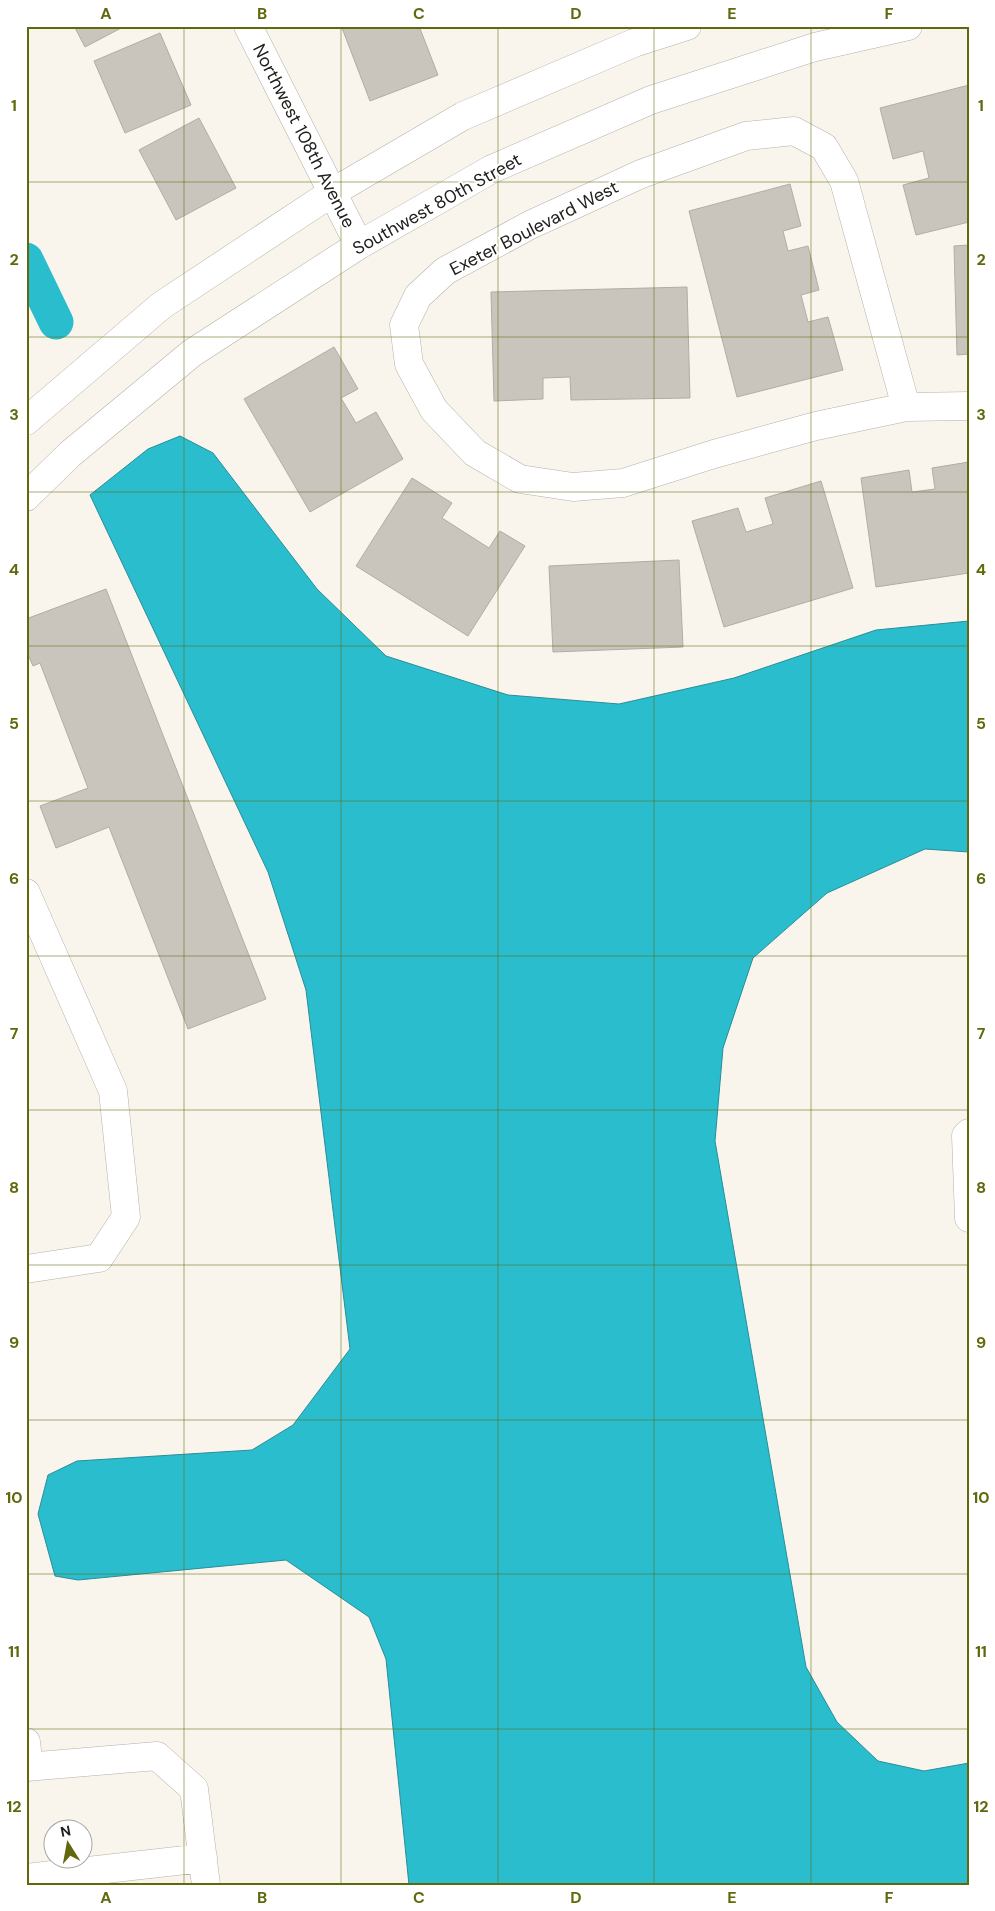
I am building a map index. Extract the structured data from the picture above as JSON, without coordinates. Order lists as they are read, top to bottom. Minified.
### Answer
{"streets":{"street":["Northwest 108th Avenue","Southwest 80th Street","Exeter Boulevard West"]},"crossings":[["Northwest 108th Avenue","Southwest 80th Street"]],"north":"top","grid":{"columns":["A","B","C","D","E","F"],"rows":["1","2","3","4","5","6","7","8","9","10","11","12"]}}
